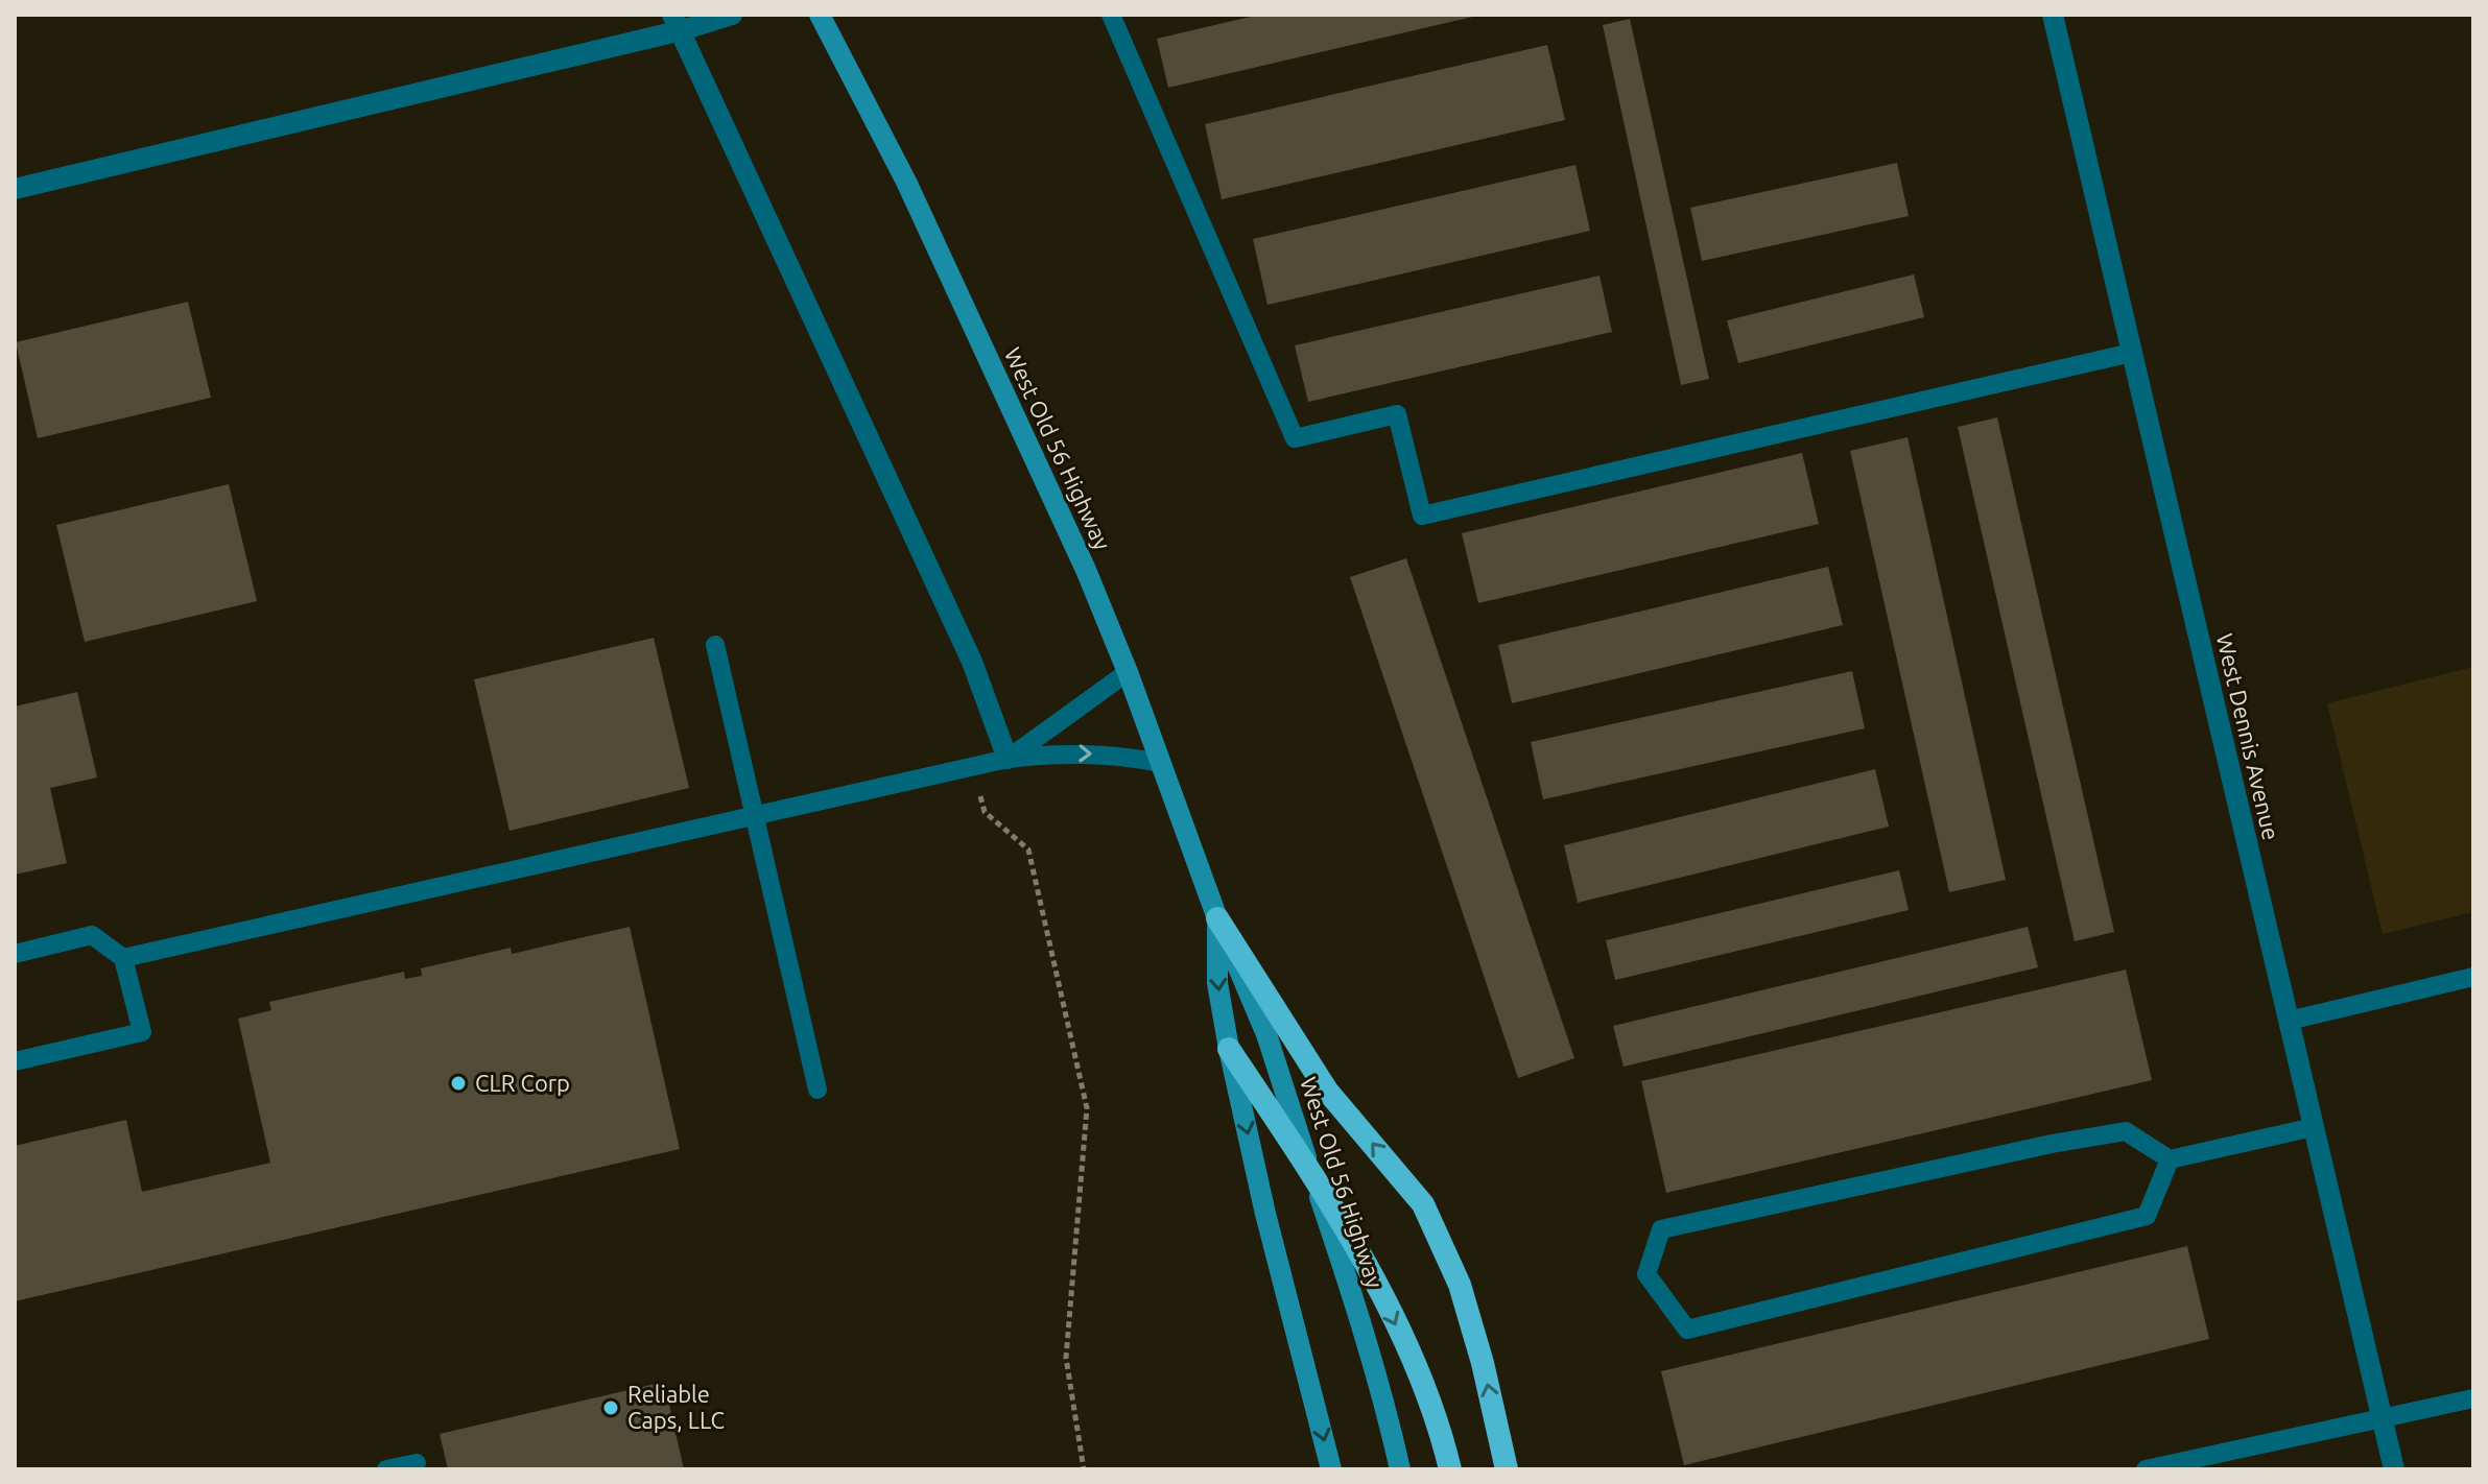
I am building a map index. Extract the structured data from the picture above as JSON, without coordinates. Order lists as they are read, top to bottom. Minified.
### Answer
{"streets":{"main road":["West Old 56 Highway"],"street":["West Dennis Avenue"]},"places":["CLR Corp","Reliable Caps, LLC"]}
